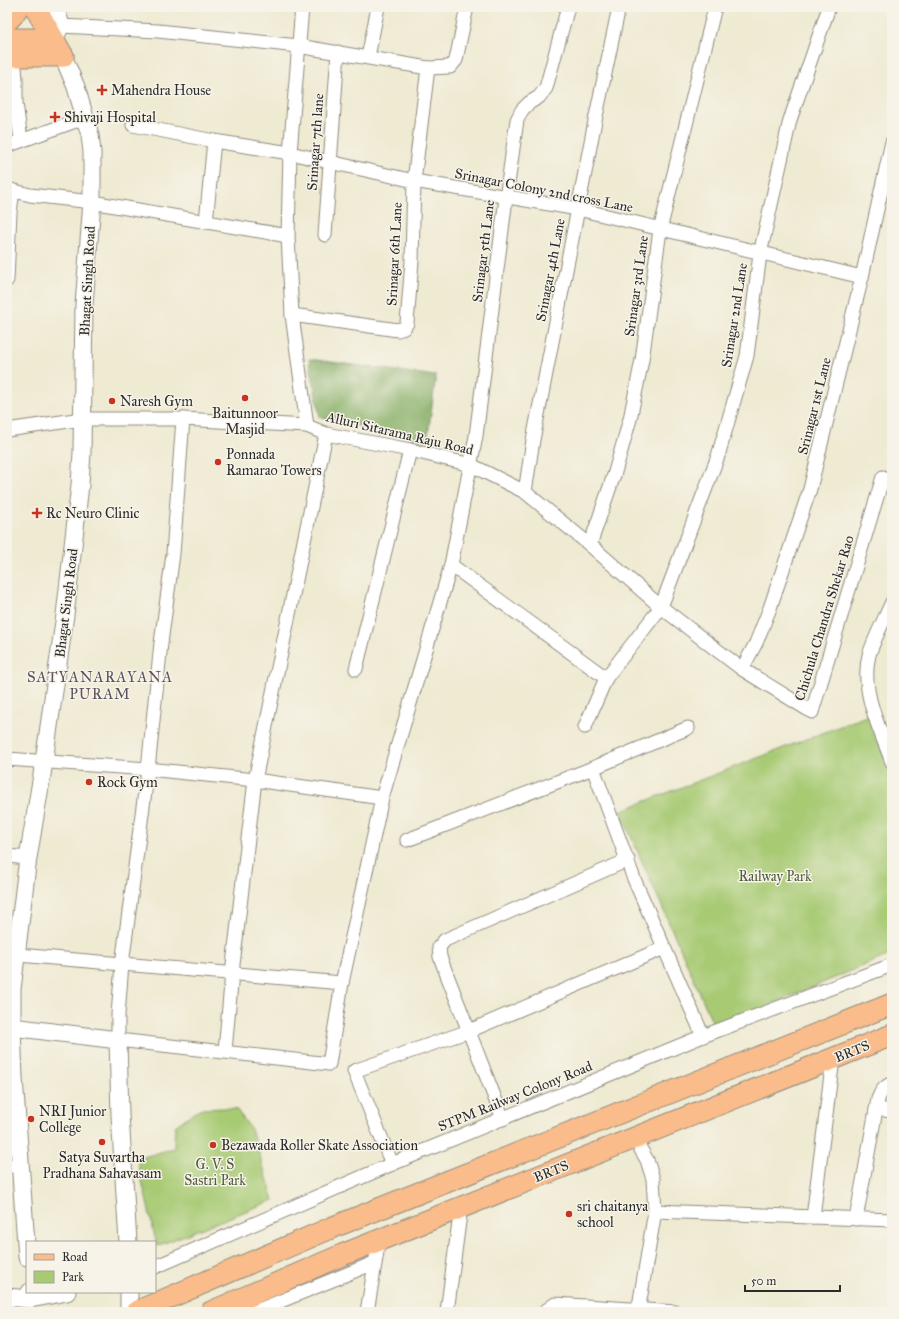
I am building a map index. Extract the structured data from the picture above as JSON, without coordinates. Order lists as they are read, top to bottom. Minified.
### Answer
{"streets":{"main road":["Bhagat Singh Road","BRTS"],"street":["Srinagar 7th lane","Srinagar Colony 2nd cross Lane","Srinagar 5th Lane","Srinagar 6th Lane","Srinagar 4th Lane","Srinagar 3rd Lane","Srinagar 2nd Lane","Srinagar 1st Lane","Alluri Sitarama Raju Road","Chichula Chandra Shekar Rao","STPM Railway Colony Road"]},"crossings":[["Srinagar 7th lane","Srinagar Colony 2nd cross Lane"],["Srinagar Colony 2nd cross Lane","Srinagar 5th Lane"],["Srinagar Colony 2nd cross Lane","Srinagar 6th Lane"],["Srinagar Colony 2nd cross Lane","Srinagar 4th Lane"],["Srinagar Colony 2nd cross Lane","Srinagar 3rd Lane"],["Srinagar Colony 2nd cross Lane","Srinagar 2nd Lane"],["Srinagar Colony 2nd cross Lane","Srinagar 1st Lane"],["Srinagar 5th Lane","Alluri Sitarama Raju Road"],["Srinagar 4th Lane","Alluri Sitarama Raju Road"],["Bhagat Singh Road","Alluri Sitarama Raju Road"],["Srinagar 3rd Lane","Alluri Sitarama Raju Road"],["Srinagar 2nd Lane","Alluri Sitarama Raju Road"],["Srinagar 1st Lane","Alluri Sitarama Raju Road"],["Srinagar 1st Lane","Chichula Chandra Shekar Rao"],["Alluri Sitarama Raju Road","Chichula Chandra Shekar Rao"]],"districts":["SATYANARAYANA PURAM"],"parks":["Railway Park","G. V. S Sastri Park"],"places":{"health":["Mahendra House","Shivaji Hospital","Rc Neuro Clinic"],"other":["Baitunnoor Masjid","Naresh Gym","Ponnada Ramarao Towers","Rock Gym","NRI Junior College","Satya Suvartha Pradhana Sahavasam","Bezawada Roller Skate Association","sri chaitanya school"]},"legend":["Road","Park"],"scale_bar":"50 m"}
